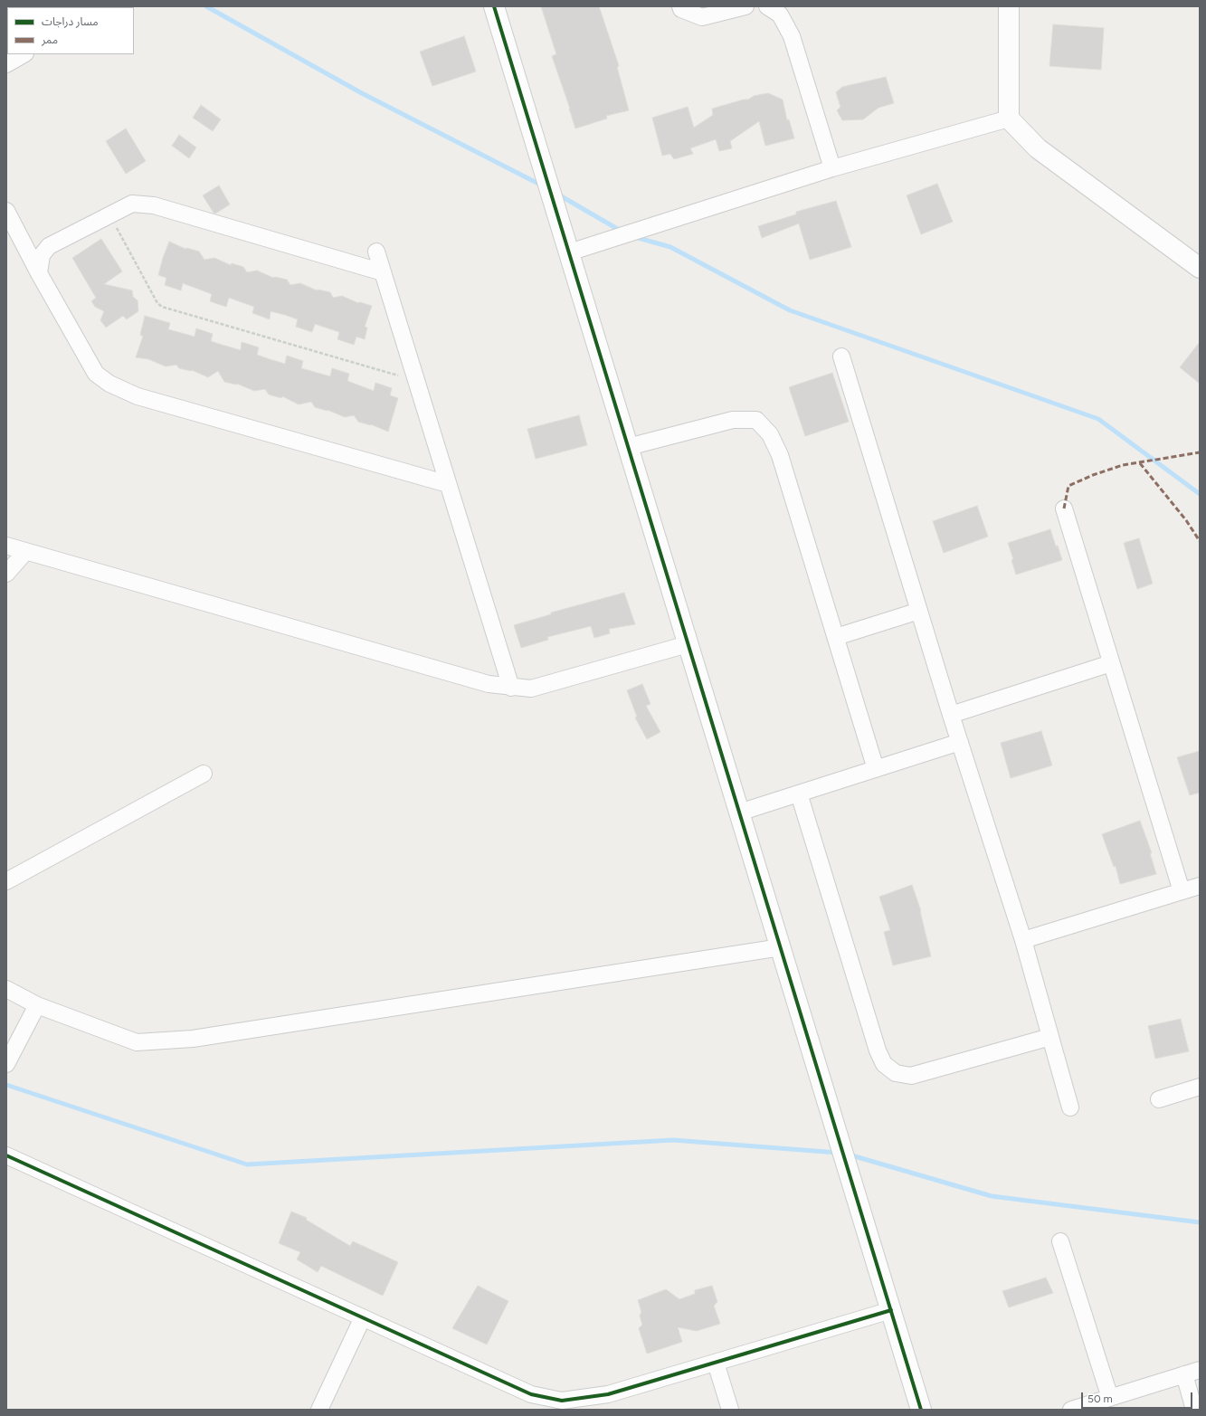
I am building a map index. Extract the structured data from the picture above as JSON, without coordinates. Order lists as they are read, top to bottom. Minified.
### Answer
{"legend":["مسار دراجات","ممر"],"scale_bar":"50 m"}
